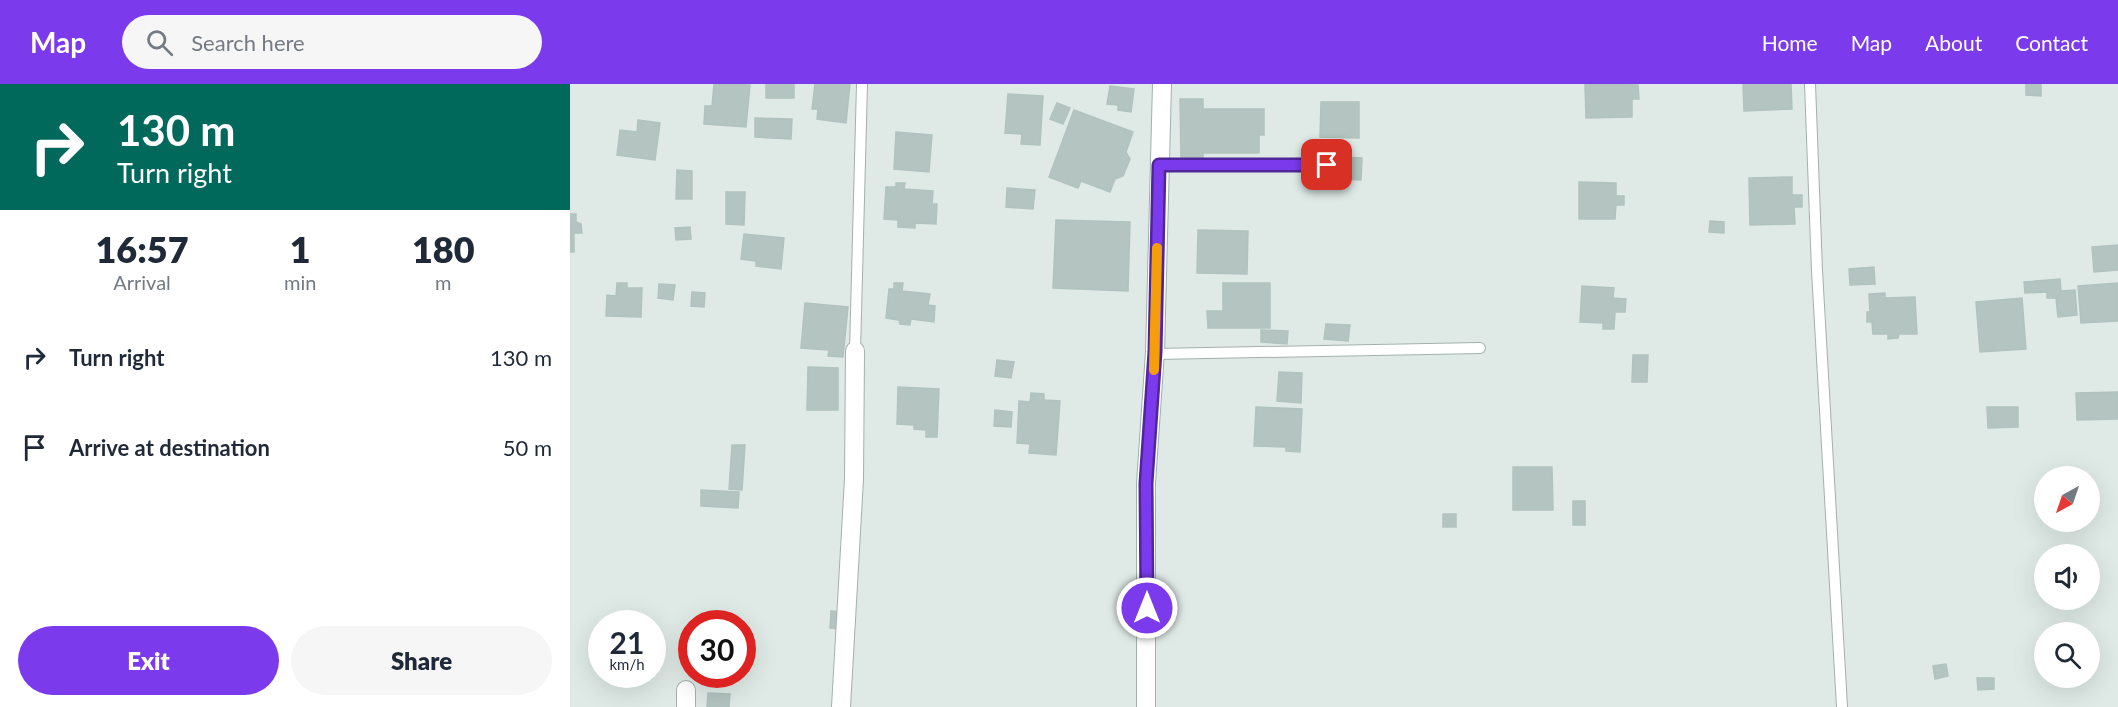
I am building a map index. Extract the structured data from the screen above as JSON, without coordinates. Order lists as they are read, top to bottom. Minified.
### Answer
{"north":"bottom left","page":{"header":"Map","search":"Search here","nav":["Home","Map","About","Contact"],"turn":["130 m","Turn right"],"eta":["16:57","Arrival","1","min","180","m"],"list":[{"name":"Turn right","value":"130 m"},{"name":"Arrive at destination","value":"50 m"}],"speed":"21 km/h","limit":"30","buttons":["Exit","Share"]}}
